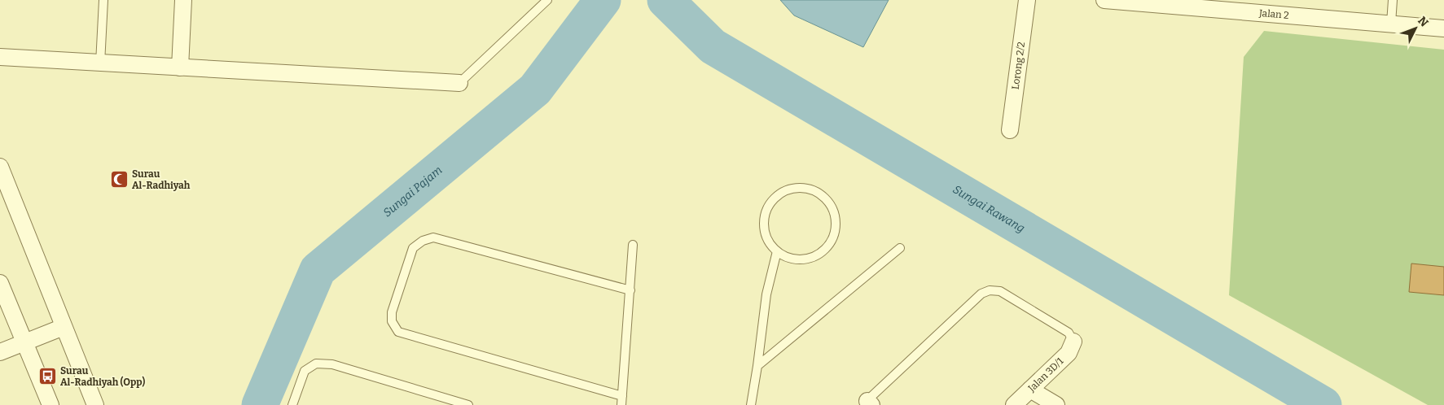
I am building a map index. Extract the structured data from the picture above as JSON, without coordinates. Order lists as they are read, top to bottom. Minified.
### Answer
{"streets":{"street":["Jalan 2","Lorong 2/2","Jalan 3D/1"]},"water":["Sungai Pajam","Sungai Rawang"],"places":{"mosque":["Surau Al-Radhiyah"],"bus stop":["Surau Al-Radhiyah (Opp)"]},"north":"top right"}
